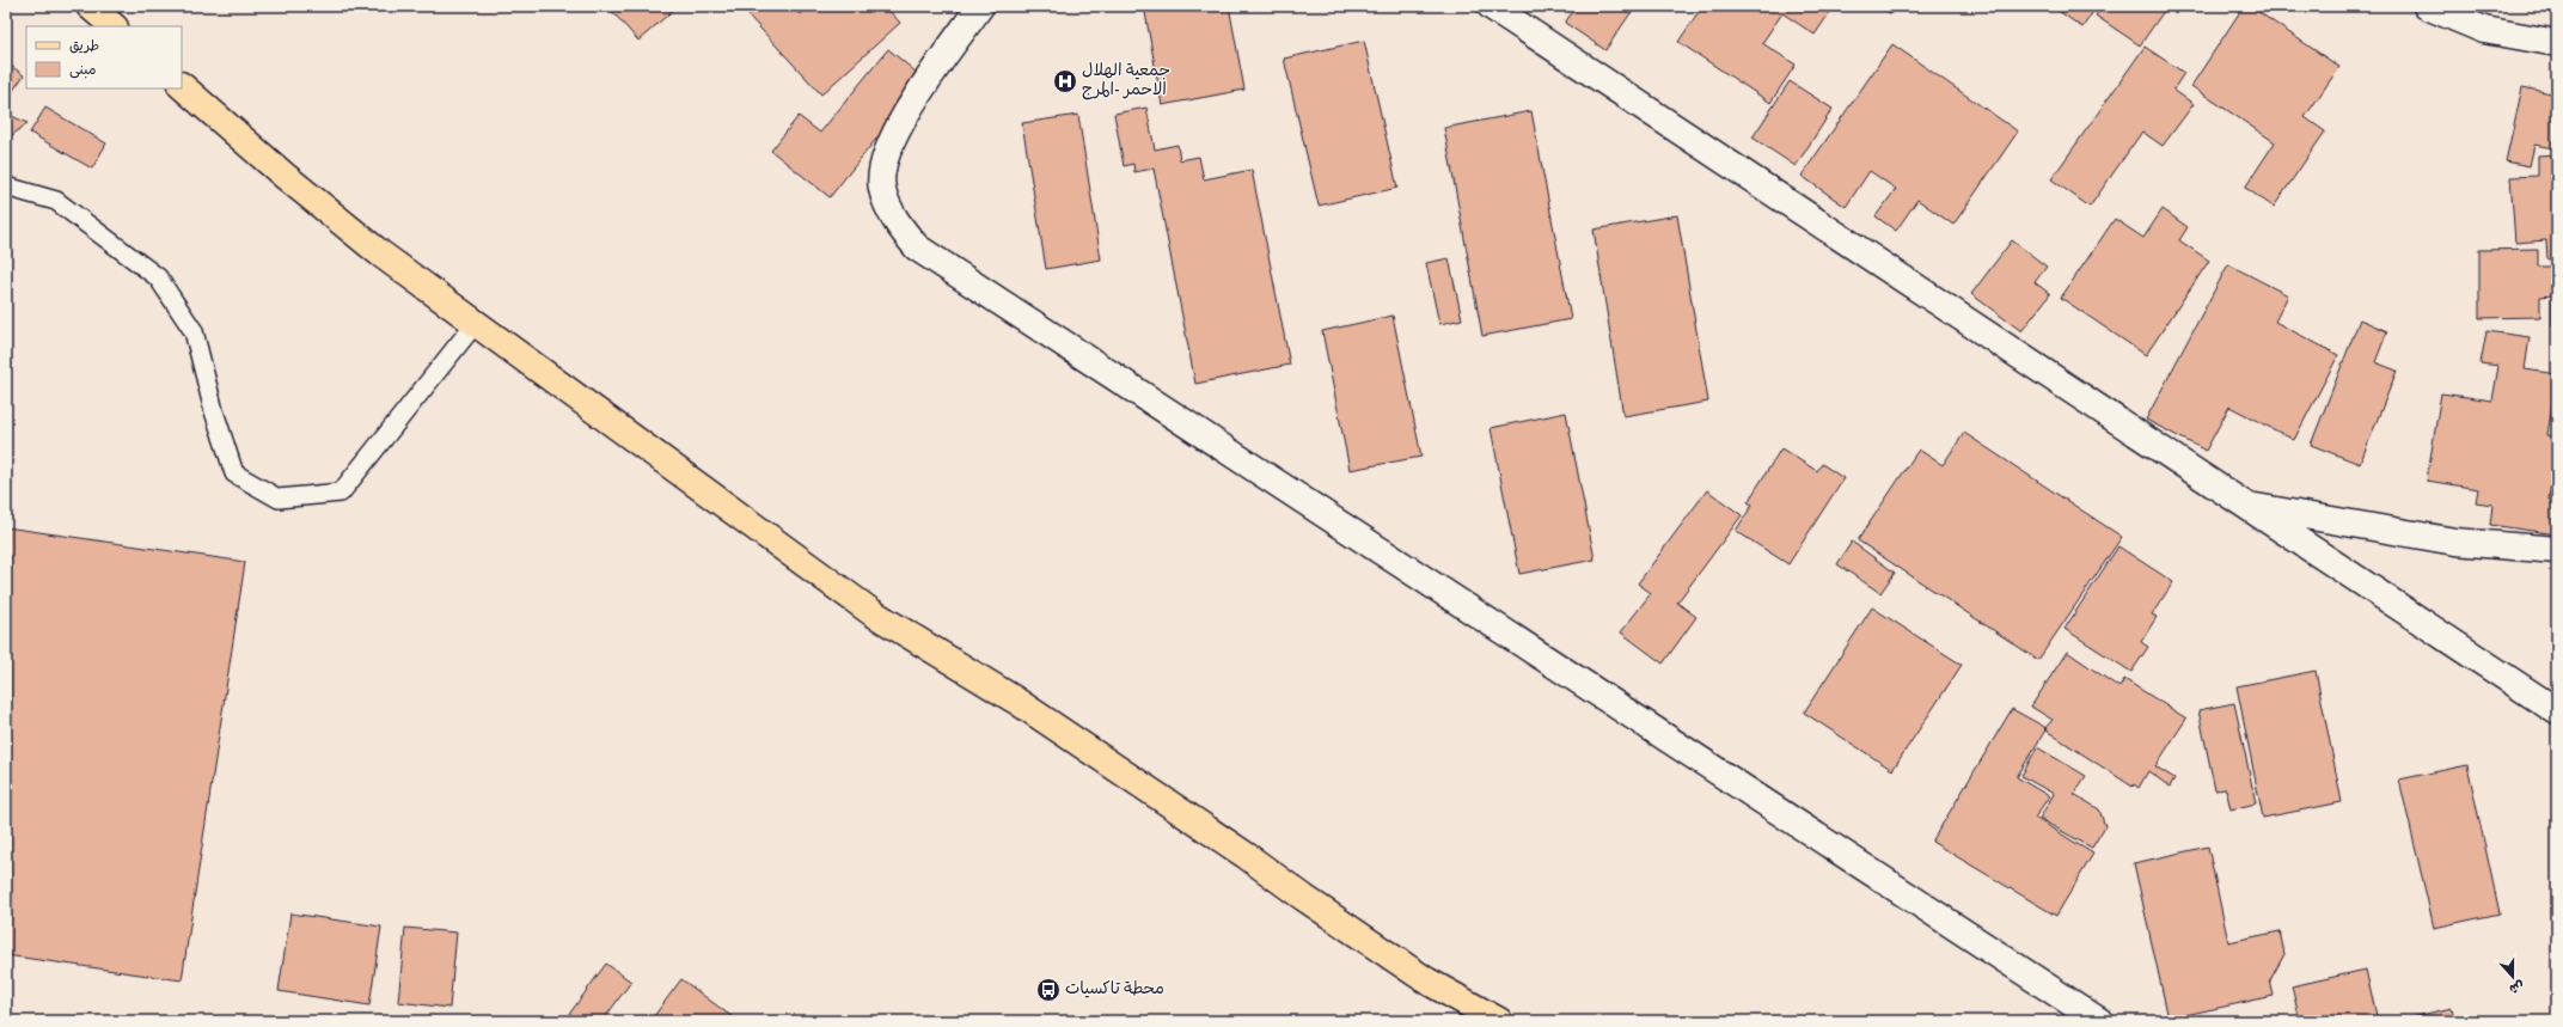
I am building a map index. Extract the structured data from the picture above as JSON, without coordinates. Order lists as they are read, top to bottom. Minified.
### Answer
{"places":{"hospital":["جمعية الهلال الاحمر -المرج"],"bus stop":["محطة تاكسيات"]},"legend":["طريق","مبنى"],"north":"bottom"}
